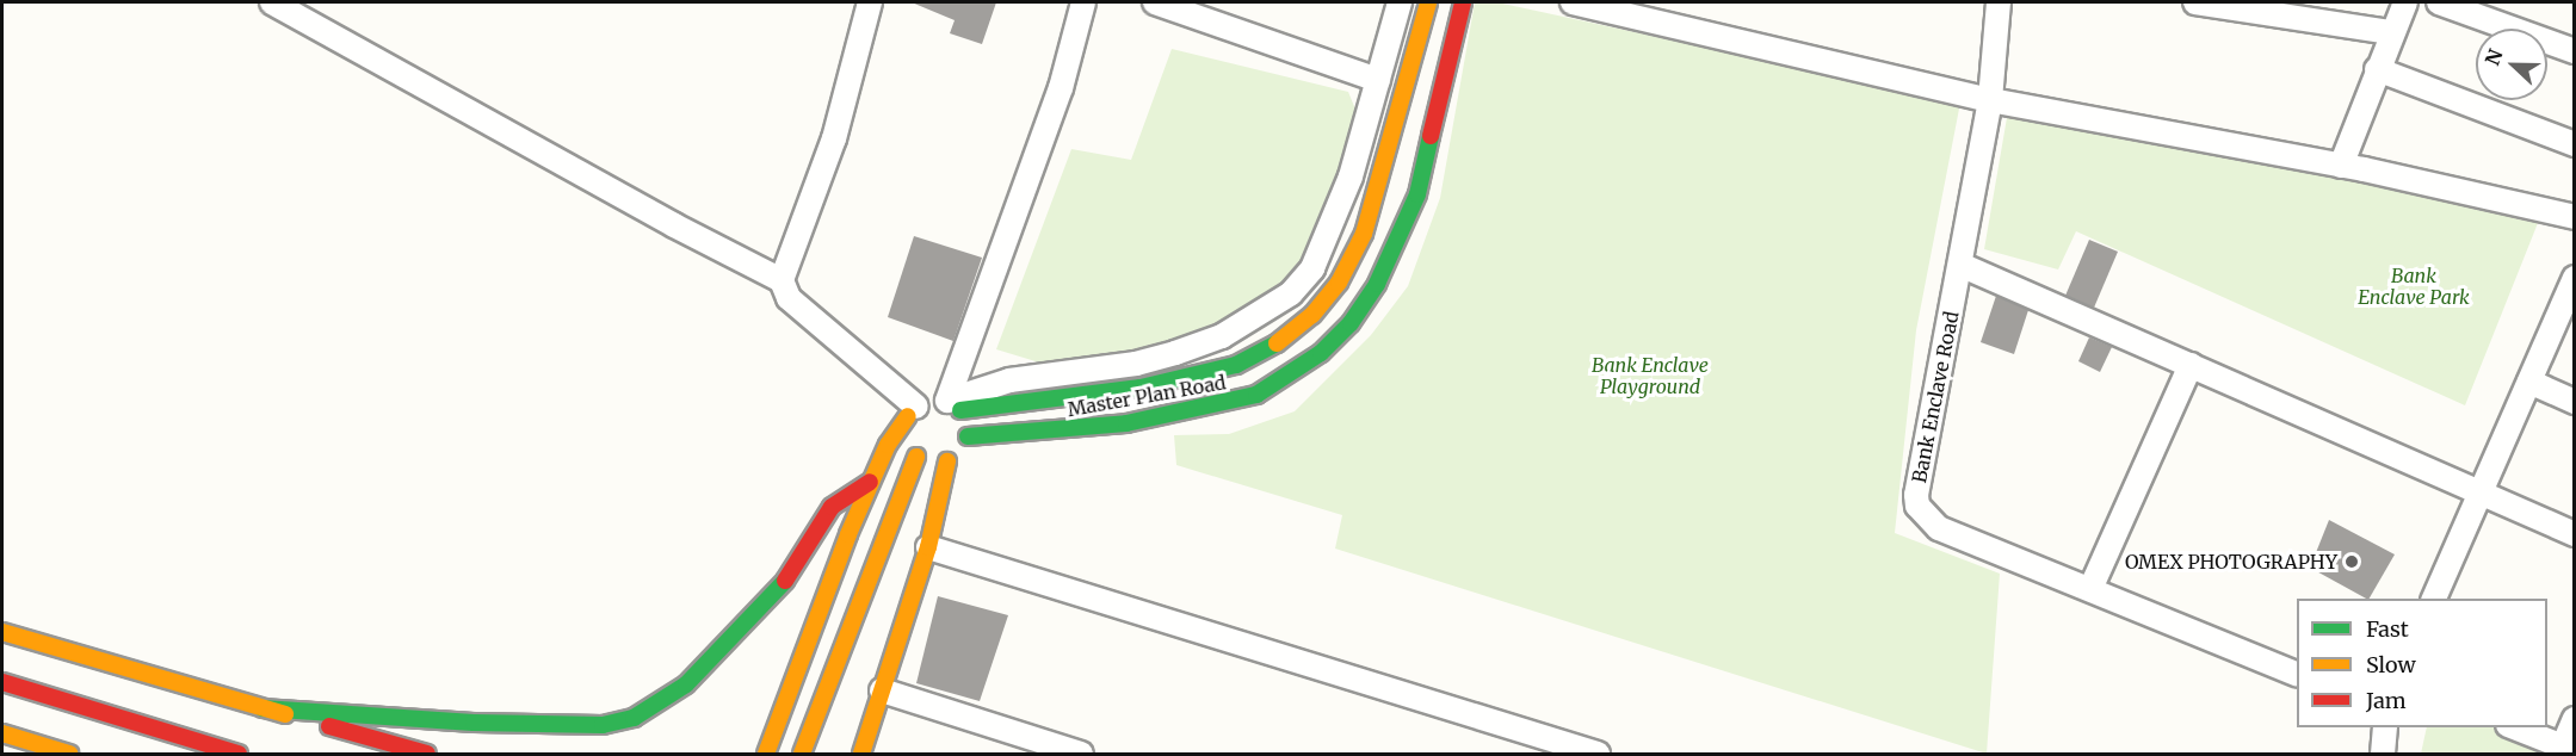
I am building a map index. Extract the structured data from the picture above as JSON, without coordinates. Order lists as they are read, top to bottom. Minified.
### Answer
{"streets":{"main road":["Master Plan Road"],"street":["Bank Enclave Road"]},"parks":["Bank Enclave Park","Bank Enclave Playground"],"places":["OMEX PHOTOGRAPHY"],"legend":["Fast","Slow","Jam"],"north":"left"}
